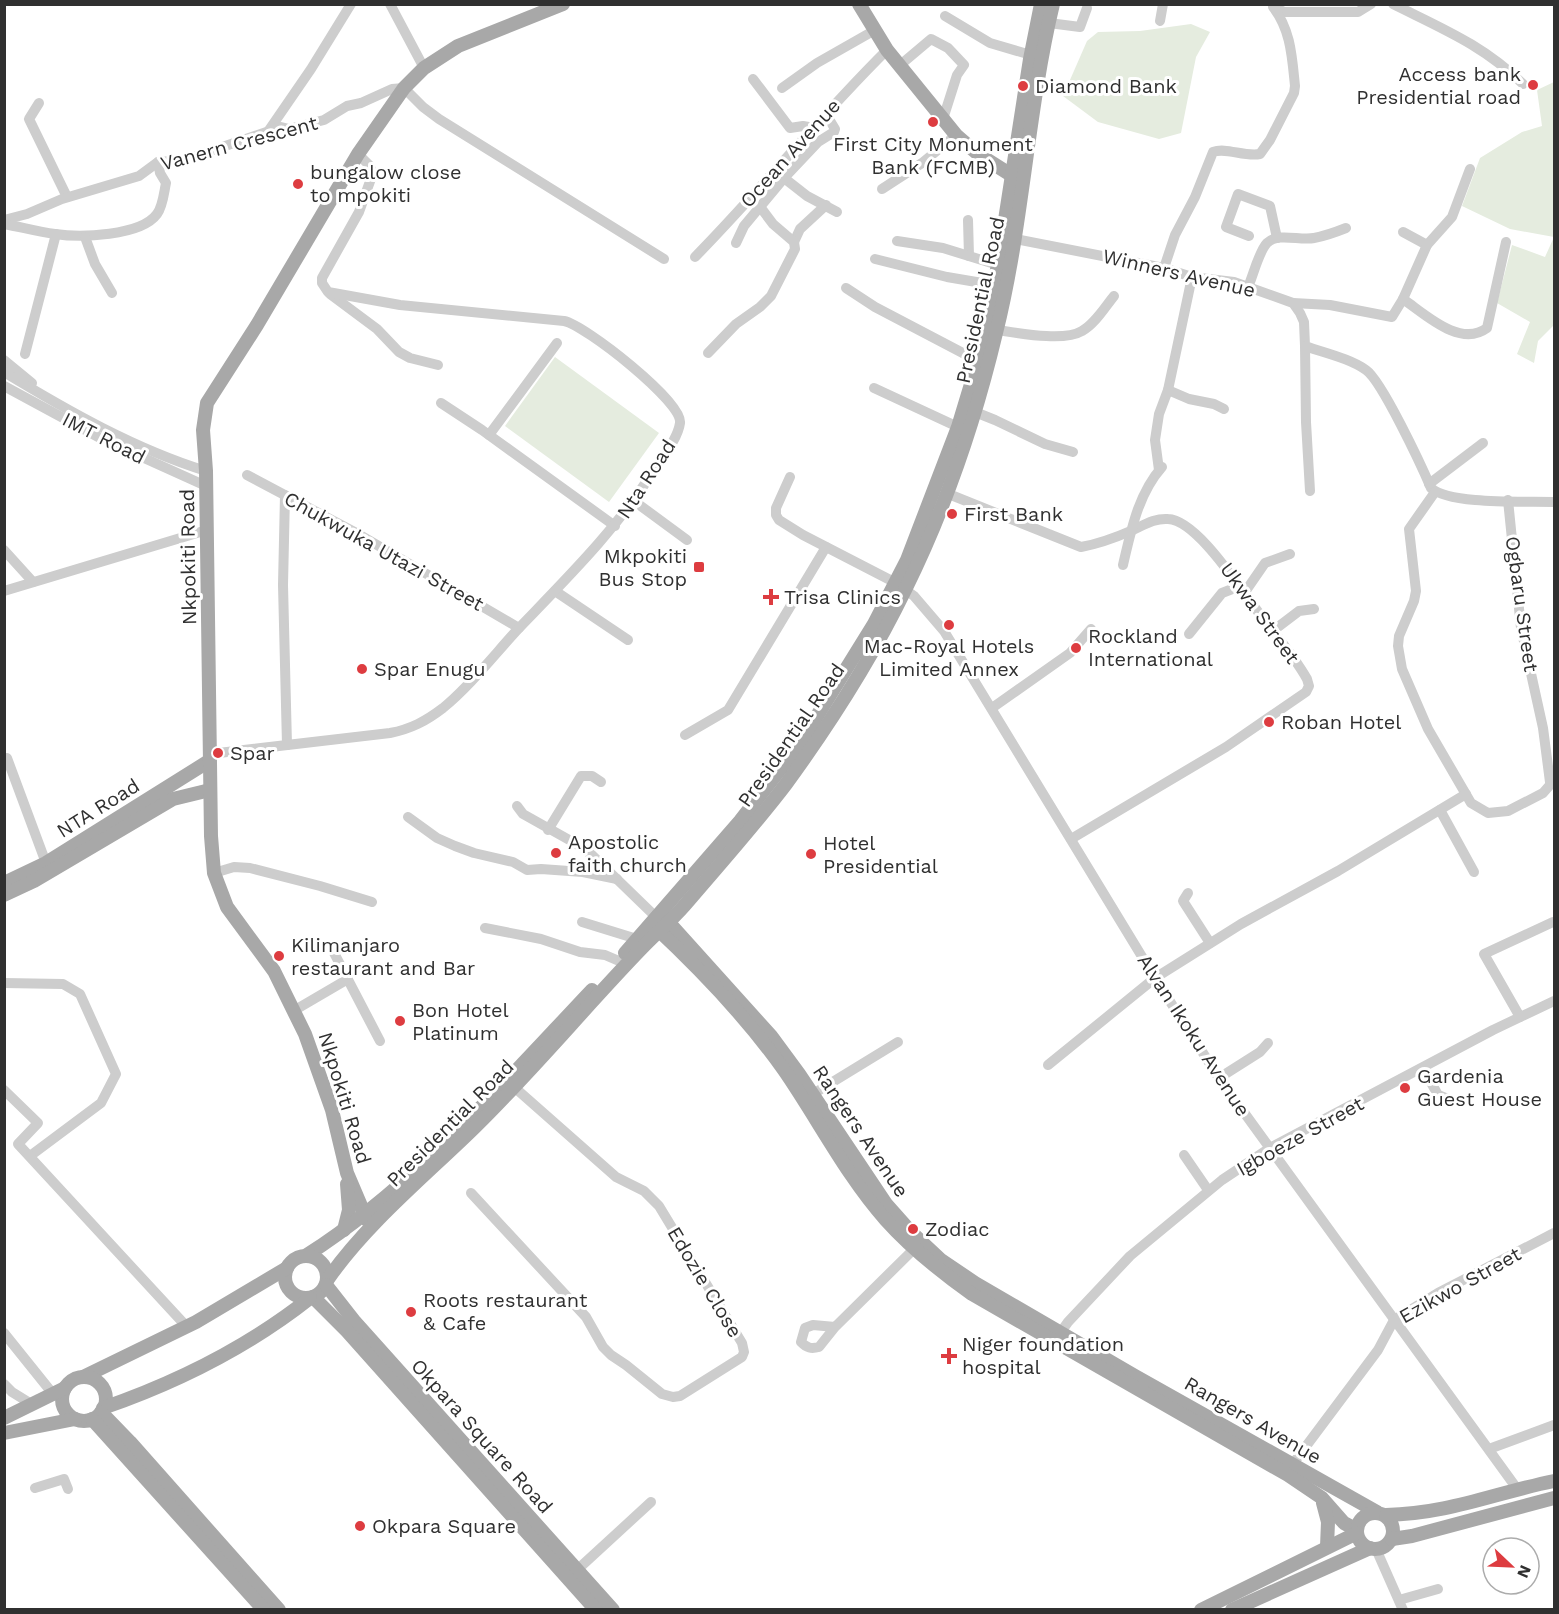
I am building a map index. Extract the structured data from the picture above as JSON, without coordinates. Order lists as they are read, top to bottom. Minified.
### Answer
{"streets":{"main road":["Presidential Road","Nkpokiti Road","NTA Road","Rangers Avenue","Okpara Square Road"],"street":["Vanern Crescent","Ocean Avenue","Winners Avenue","IMT Road","Nta Road","Chukwuka Utazi Street","Ogbaru Street","Ukwa Street","Alvan Ikoku Avenue","Igboeze Street","Edozie Close","Ezikwo Street"]},"crossings":[["Vanern Crescent","Nkpokiti Road"],["Winners Avenue","Presidential Road"],["Presidential Road","Nkpokiti Road"],["Presidential Road","Ukwa Street"],["Presidential Road","Alvan Ikoku Avenue"],["Presidential Road","Edozie Close"],["Presidential Road","Okpara Square Road"],["IMT Road","Nkpokiti Road"],["Nta Road","Chukwuka Utazi Street"],["Nta Road","Nkpokiti Road"],["Nta Road","NTA Road"],["Nkpokiti Road","NTA Road"],["Ukwa Street","Alvan Ikoku Avenue"],["Alvan Ikoku Avenue","Igboeze Street"],["Alvan Ikoku Avenue","Ezikwo Street"],["Rangers Avenue","Igboeze Street"],["Rangers Avenue","Ezikwo Street"]],"places":{"other":["Access bank Presidential road","Diamond Bank","First City Monument Bank (FCMB)","bungalow close to mpokiti","First Bank","Mac-Royal Hotels Limited Annex","Rockland International","Spar Enugu","Roban Hotel","Spar","Apostolic faith church","Hotel Presidential","Kilimanjaro restaurant and Bar","Bon Hotel Platinum","Gardenia Guest House","Zodiac","Roots restaurant & Cafe","Okpara Square"],"transit":["Mkpokiti Bus Stop"],"health":["Trisa Clinics","Niger foundation hospital"]},"north":"bottom right"}
